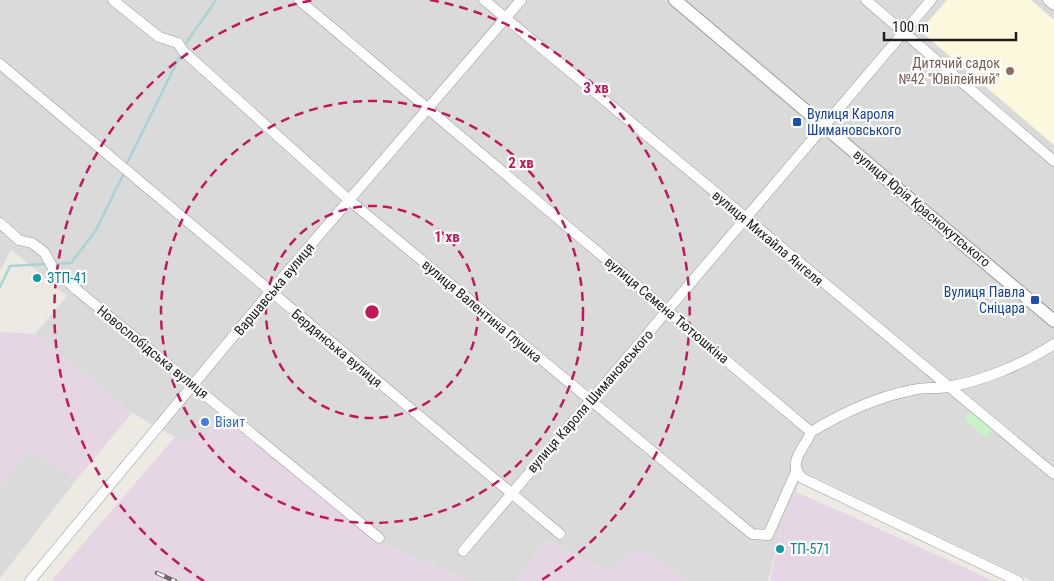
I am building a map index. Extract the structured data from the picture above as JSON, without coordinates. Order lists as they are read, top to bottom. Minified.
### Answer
{"streets":{"street":["вулиця Юрія Краснокутського","вулиця Михайла Янгеля","Варшавська вулиця","вулиця Семена Тютюшкіна","вулиця Валентина Глушка","Бердянська вулиця","Новослобідська вулиця","вулиця Кароля Шимановського"]},"crossings":[["вулиця Юрія Краснокутського","вулиця Кароля Шимановського"],["вулиця Михайла Янгеля","Варшавська вулиця"],["вулиця Михайла Янгеля","вулиця Кароля Шимановського"],["Варшавська вулиця","вулиця Семена Тютюшкіна"],["Варшавська вулиця","вулиця Валентина Глушка"],["Варшавська вулиця","Бердянська вулиця"],["Варшавська вулиця","Новослобідська вулиця"],["вулиця Семена Тютюшкіна","вулиця Кароля Шимановського"],["вулиця Валентина Глушка","вулиця Кароля Шимановського"],["Бердянська вулиця","вулиця Кароля Шимановського"]],"places":{"other":["Дитячий садок №42 \"Ювілейний\"","ЗТП-41","Візит","ТП-571"],"transit":["Вулиця Кароля Шимановського","Вулиця Павла Сніцара"]},"scale_bar":"100 m","rings":["3 хв","2 хв","1 хв"]}
